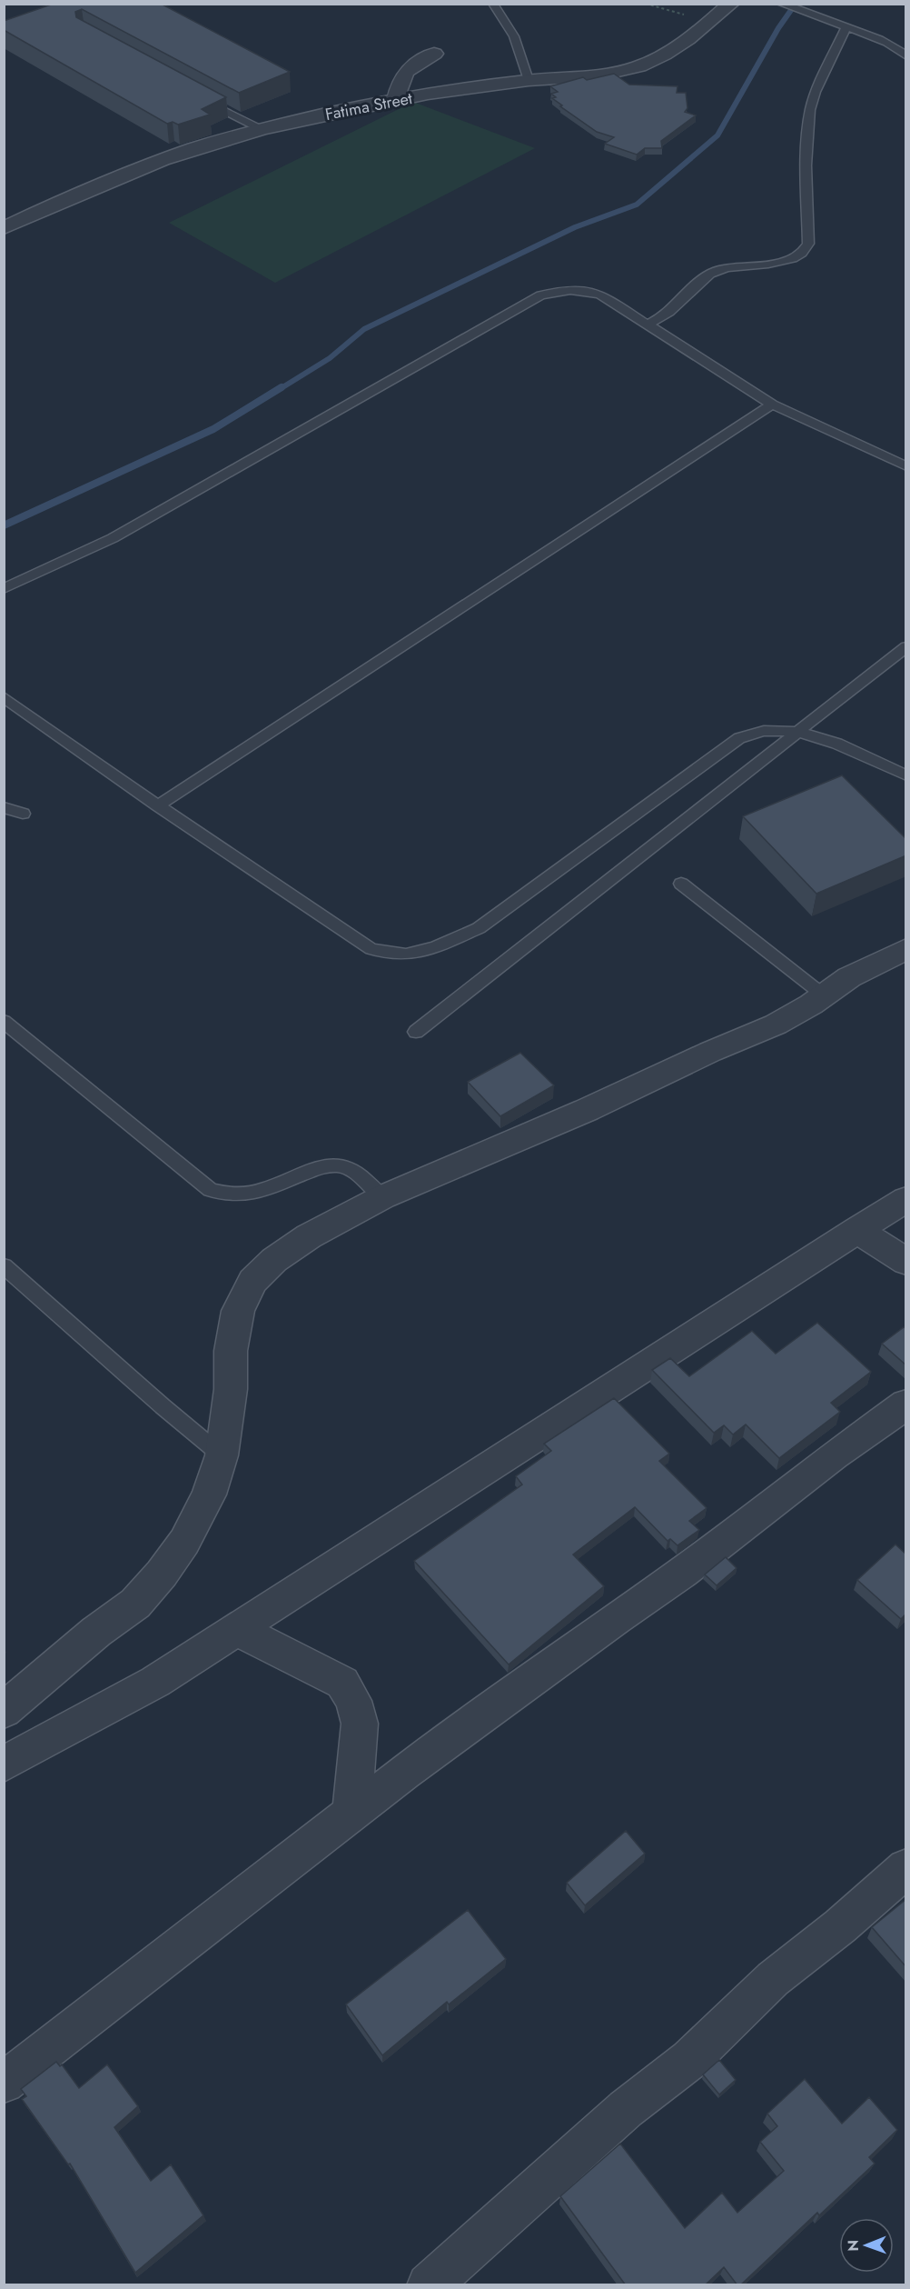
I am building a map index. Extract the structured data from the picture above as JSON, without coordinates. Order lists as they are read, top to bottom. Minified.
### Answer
{"streets":{"street":["Fatima Street"]},"north":"left"}
